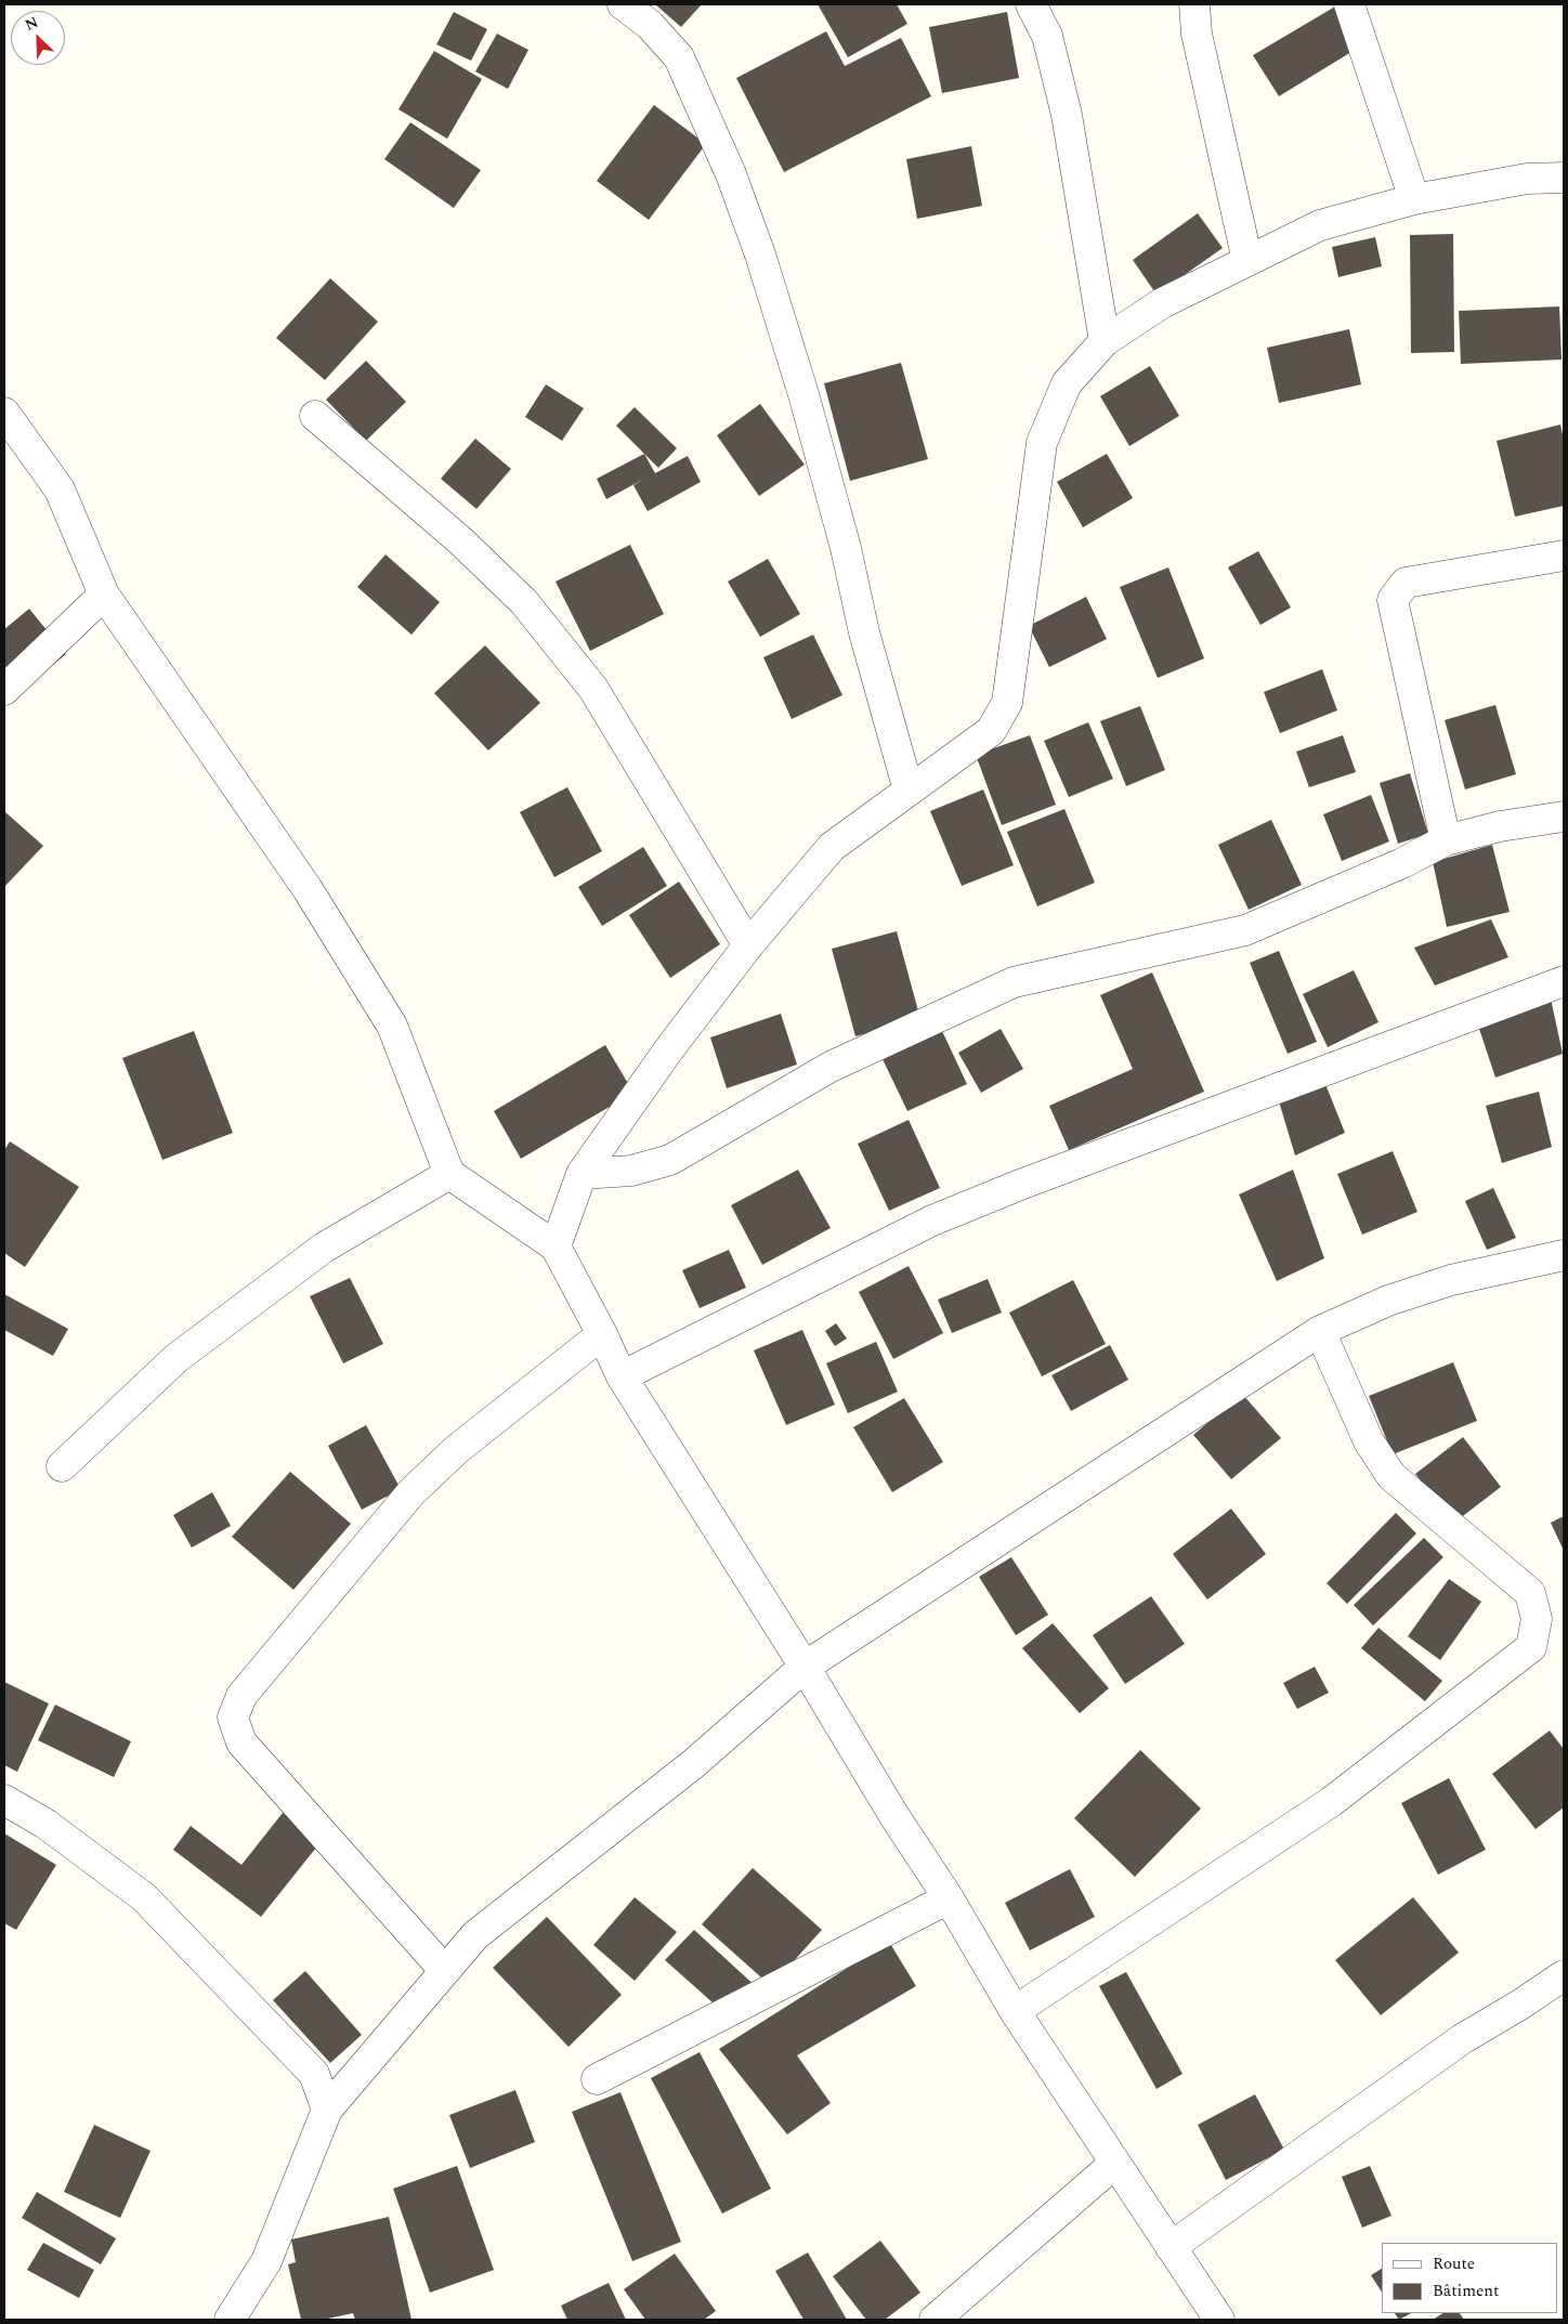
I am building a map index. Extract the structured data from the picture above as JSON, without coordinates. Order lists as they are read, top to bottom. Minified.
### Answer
{"legend":["Route","Bâtiment"],"north":"top left"}
